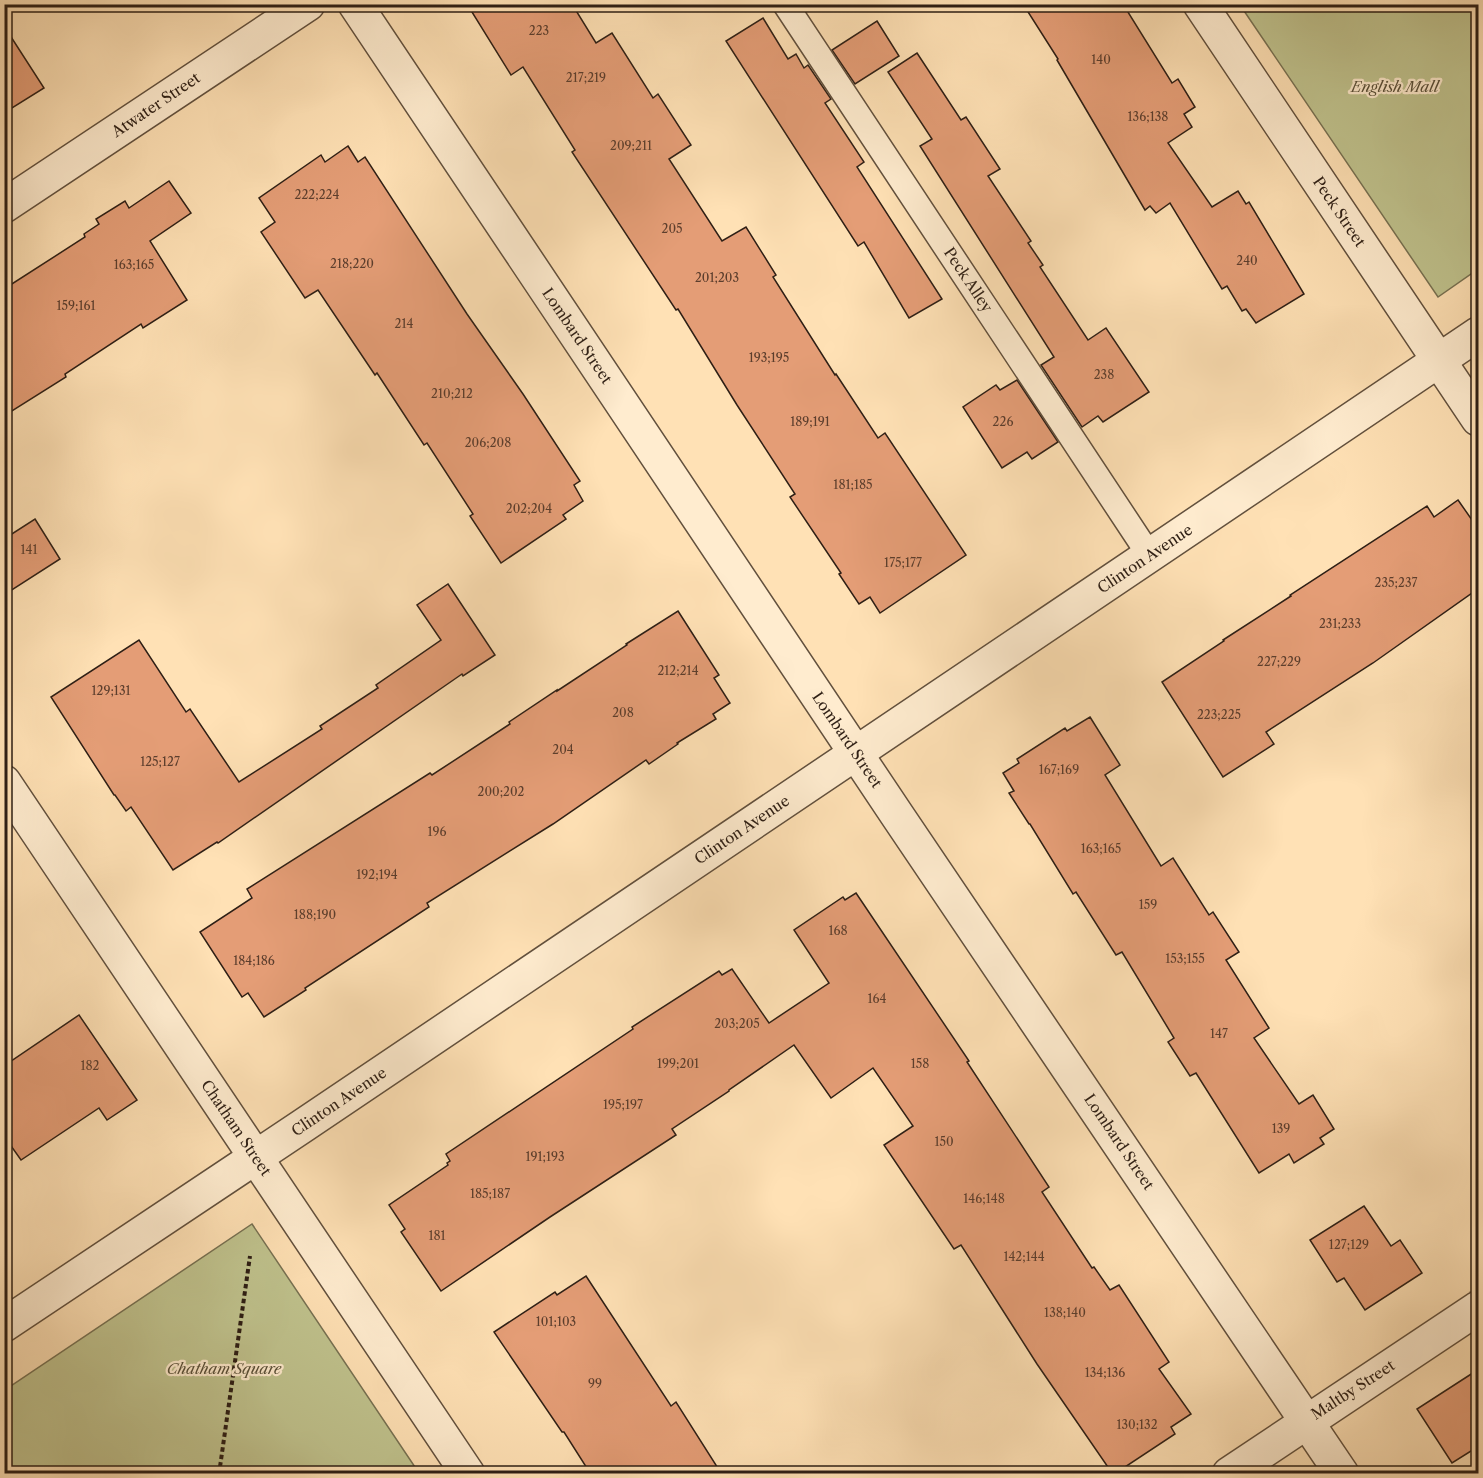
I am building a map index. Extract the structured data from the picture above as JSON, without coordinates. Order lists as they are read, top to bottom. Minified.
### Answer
{"streets":{"street":["Atwater Street","Peck Street","Lombard Street","Clinton Avenue","Chatham Street","Maltby Street"],"lane":["Peck Alley"]},"crossings":[["Peck Street","Clinton Avenue"],["Peck Alley","Clinton Avenue"],["Lombard Street","Clinton Avenue"],["Lombard Street","Maltby Street"],["Clinton Avenue","Chatham Street"]],"parks":["English Mall","Chatham Square"],"house_numbers":["223","140","217;219","136;138","209;211","222;224","205","240","218;220","163;165","201;203","159;161","214","193;195","238","210;212","189;191","226","206;208","181;185","202;204","141","175;177","235;237","231;233","227;229","212;214","129;131","208","223;225","204","125;127","167;169","200;202","196","163;165","192;194","159","188;190","168","153;155","184;186","164","203;205","147","199;201","158","182","195;197","139","150","191;193","185;187","146;148","181","127;129","142;144","138;140","101;103","134;136","99","130;132"]}
